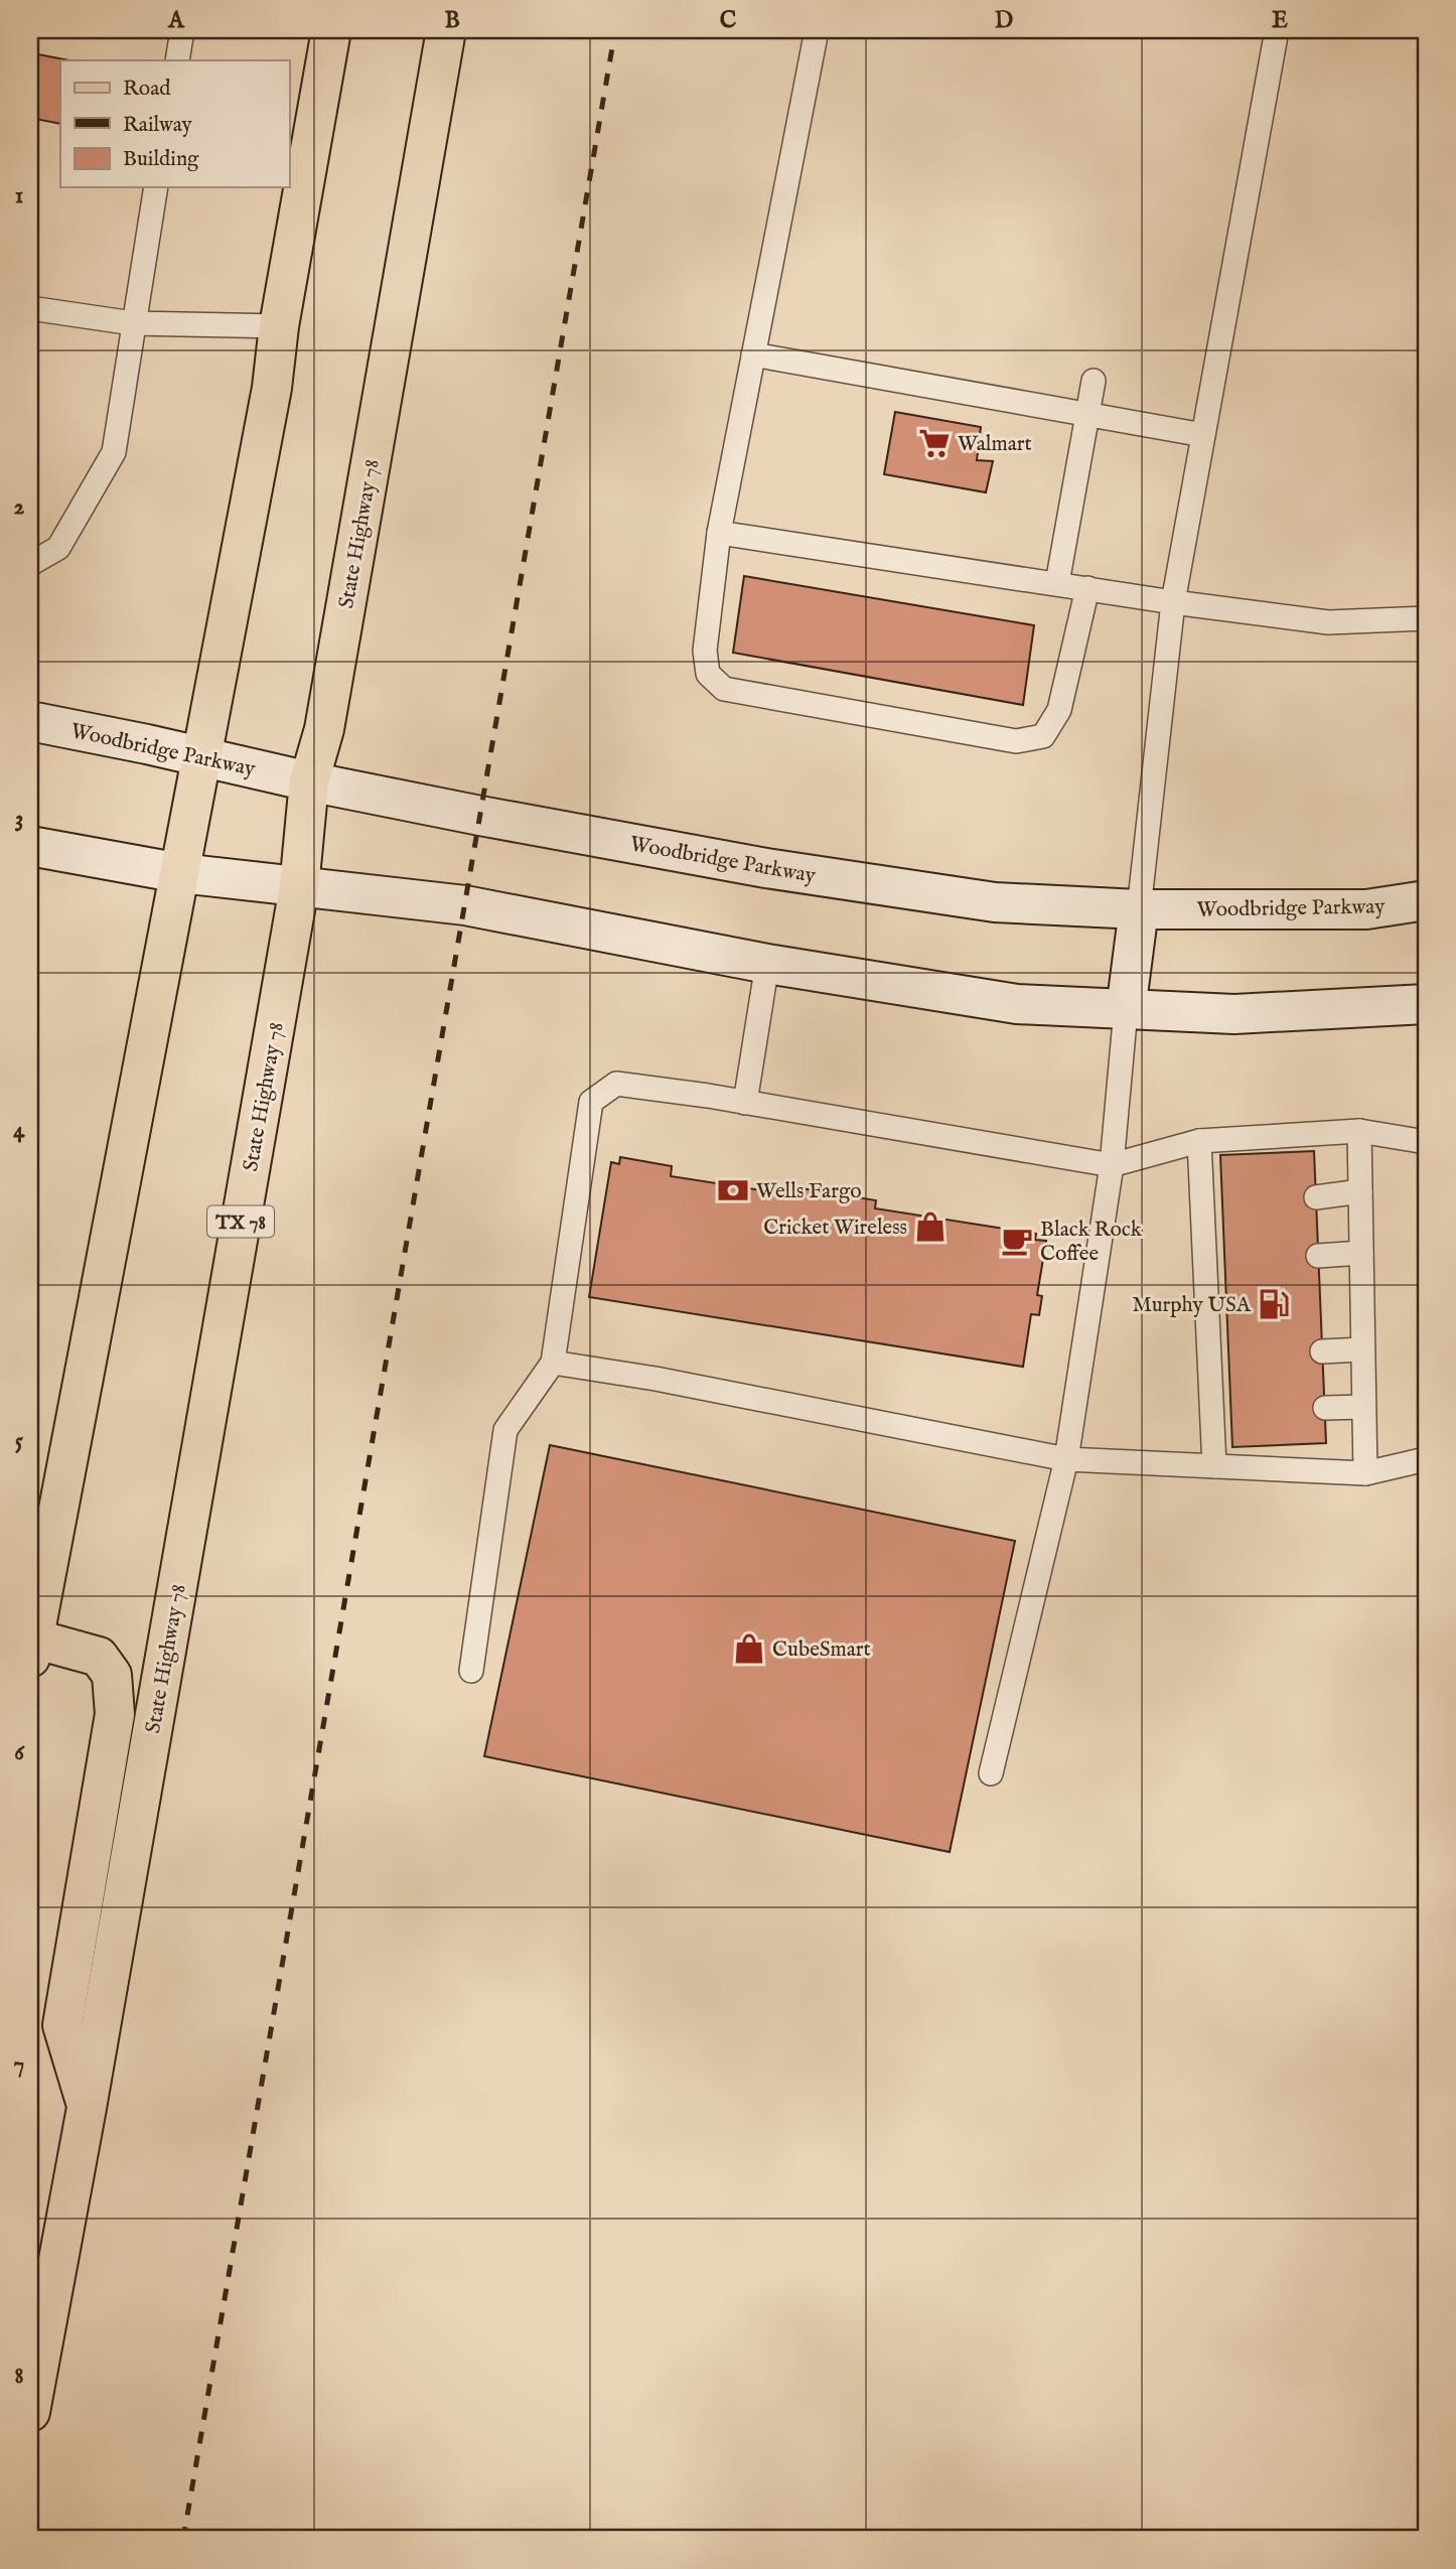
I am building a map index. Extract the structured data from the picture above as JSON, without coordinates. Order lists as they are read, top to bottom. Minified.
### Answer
{"streets":{"main road":["State Highway 78","Woodbridge Parkway","TX 78"]},"crossings":[["State Highway 78","Woodbridge Parkway"]],"places":{"supermarket":["Walmart"],"bank":["Wells Fargo"],"shop":["Cricket Wireless","CubeSmart"],"cafe":["Black Rock Coffee"],"fuel station":["Murphy USA"]},"legend":["Road","Railway","Building"],"grid":{"columns":["A","B","C","D","E"],"rows":["1","2","3","4","5","6","7","8"]}}
